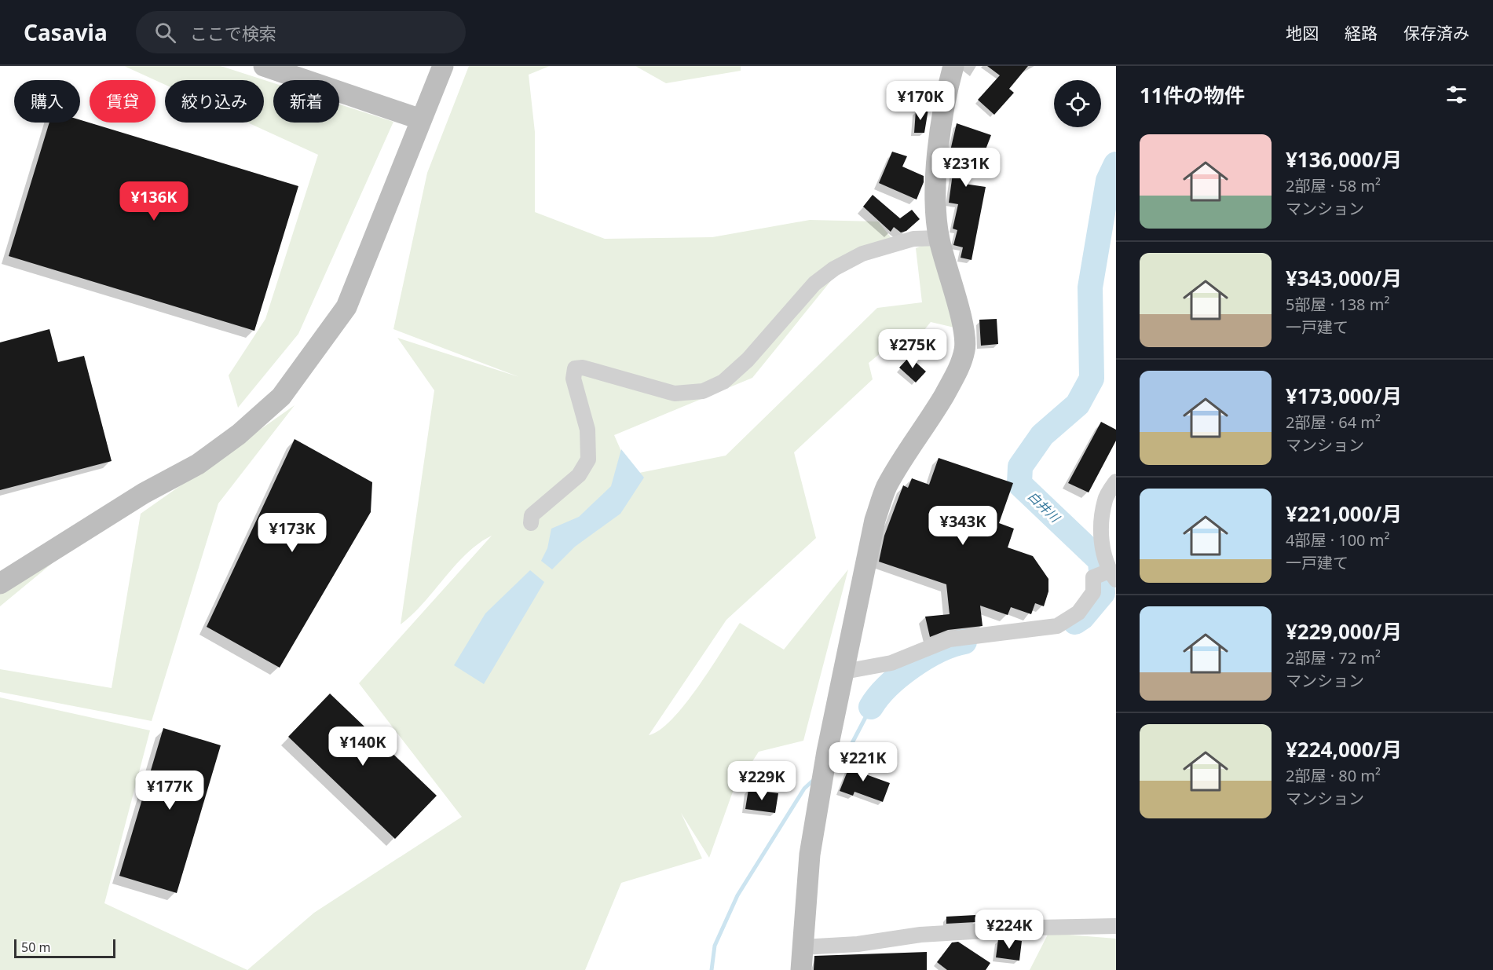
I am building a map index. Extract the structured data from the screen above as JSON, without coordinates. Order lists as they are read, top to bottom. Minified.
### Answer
{"water":["白井川"],"scale_bar":"50 m","page":{"header":"Casavia","search":"ここで検索","nav":["地図","経路","保存済み"],"heading":"11件の物件","chip":["購入","賃貸","絞り込み","新着"],"price":["¥170K","¥231K","¥136K","¥275K","¥343K","¥173K","¥140K","¥221K","¥229K","¥177K","¥224K"],"list":[{"name":"¥136,000/月","note":"2部屋 · 58 m² · マンション"},{"name":"¥343,000/月","note":"5部屋 · 138 m² · 一戸建て"},{"name":"¥173,000/月","note":"2部屋 · 64 m² · マンション"},{"name":"¥221,000/月","note":"4部屋 · 100 m² · 一戸建て"},{"name":"¥229,000/月","note":"2部屋 · 72 m² · マンション"},{"name":"¥224,000/月","note":"2部屋 · 80 m² · マンション"}],"scale":"50 m"}}
